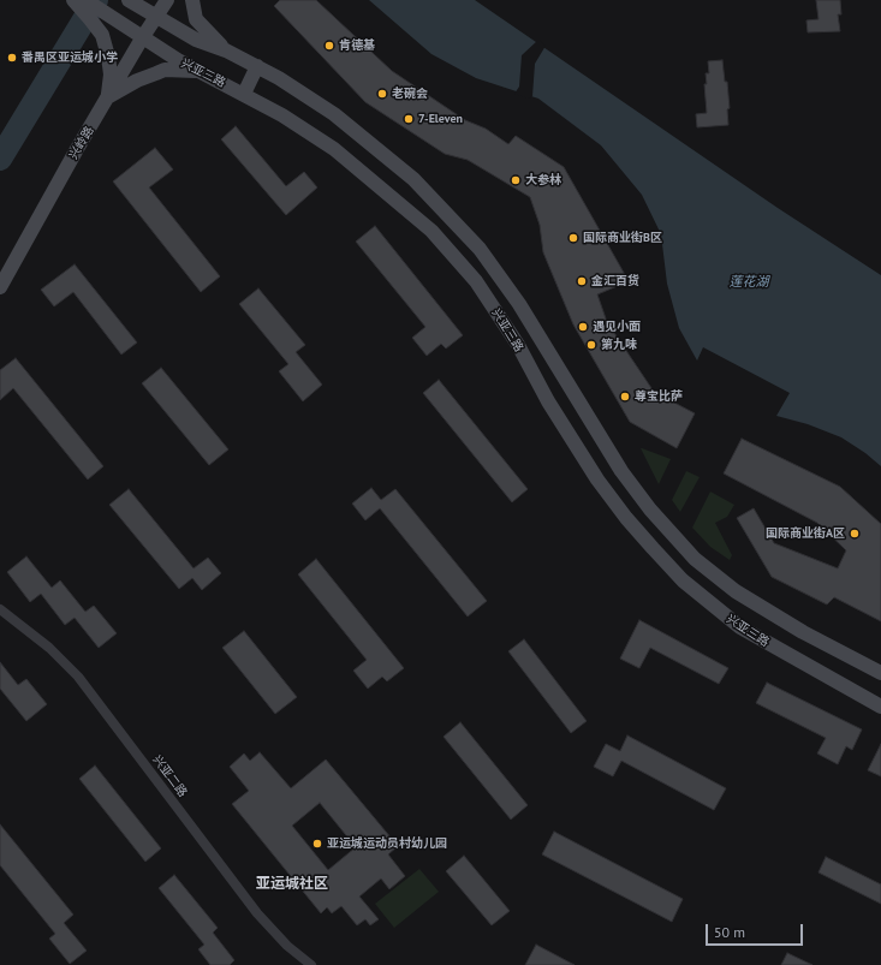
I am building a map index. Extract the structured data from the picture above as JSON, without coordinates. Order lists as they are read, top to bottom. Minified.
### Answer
{"streets":{"street":["兴亚三路","兴岭路","兴亚二路"]},"crossings":[["兴亚三路","兴岭路"]],"districts":["亚运城社区"],"water":["莲花湖"],"places":["肯德基","番禺区亚运城小学","老碗会","7-Eleven","大参林","国际商业街B区","金汇百货","遇见小面","第九味","尊宝比萨","国际商业街A区","亚运城运动员村幼儿园"],"scale_bar":"50 m"}
